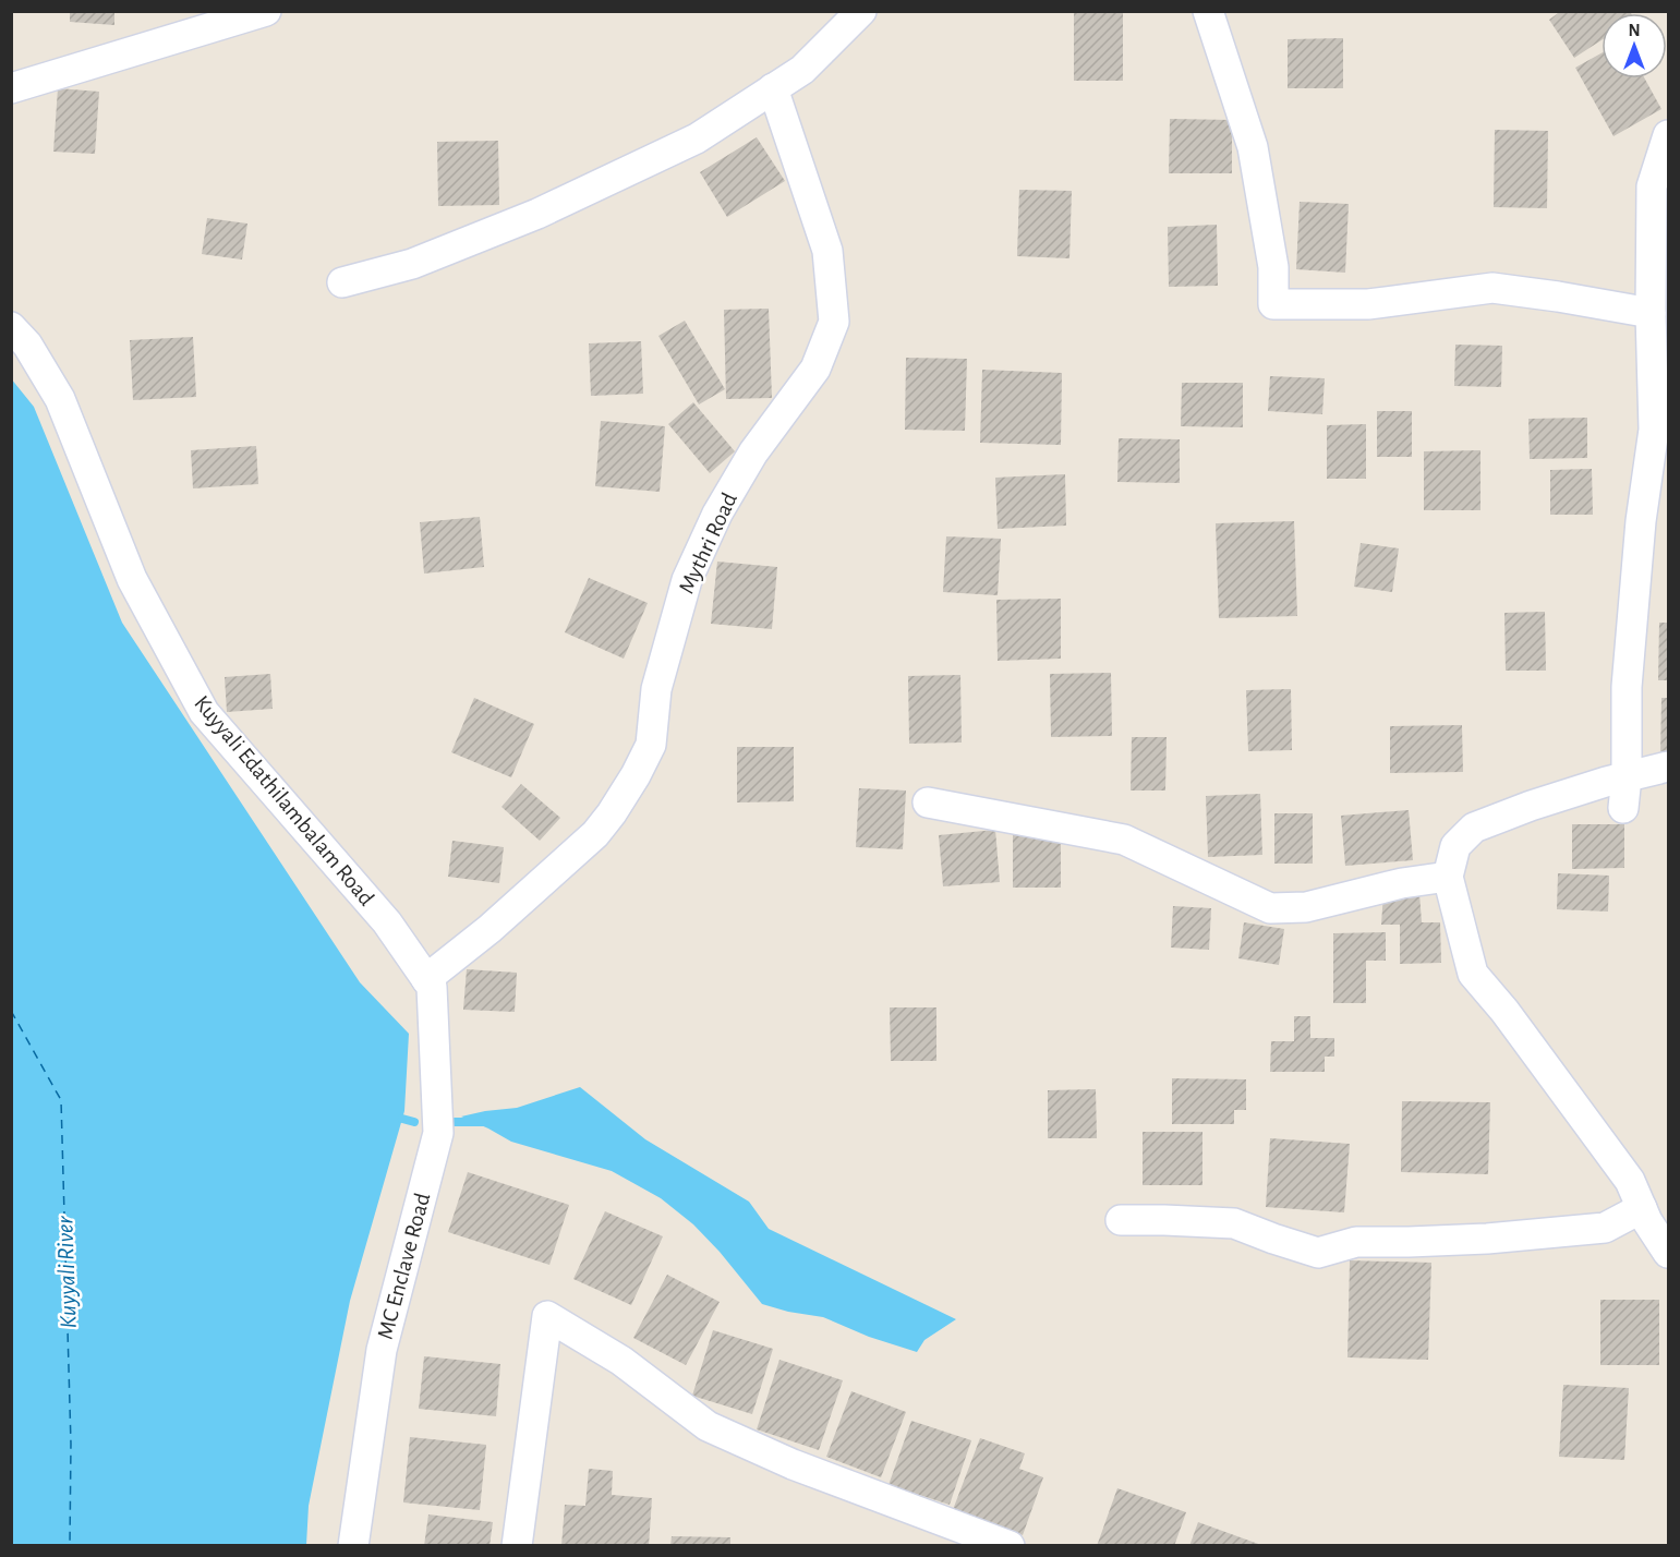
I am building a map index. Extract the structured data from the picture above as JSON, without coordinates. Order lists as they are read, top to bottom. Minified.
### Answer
{"streets":{"street":["Mythri Road","Kuyyali Edathilambalam Road","MC Enclave Road"]},"crossings":[["Mythri Road","Kuyyali Edathilambalam Road"],["Mythri Road","MC Enclave Road"],["Kuyyali Edathilambalam Road","MC Enclave Road"]],"water":["Kuyyali River"],"north":"top"}
